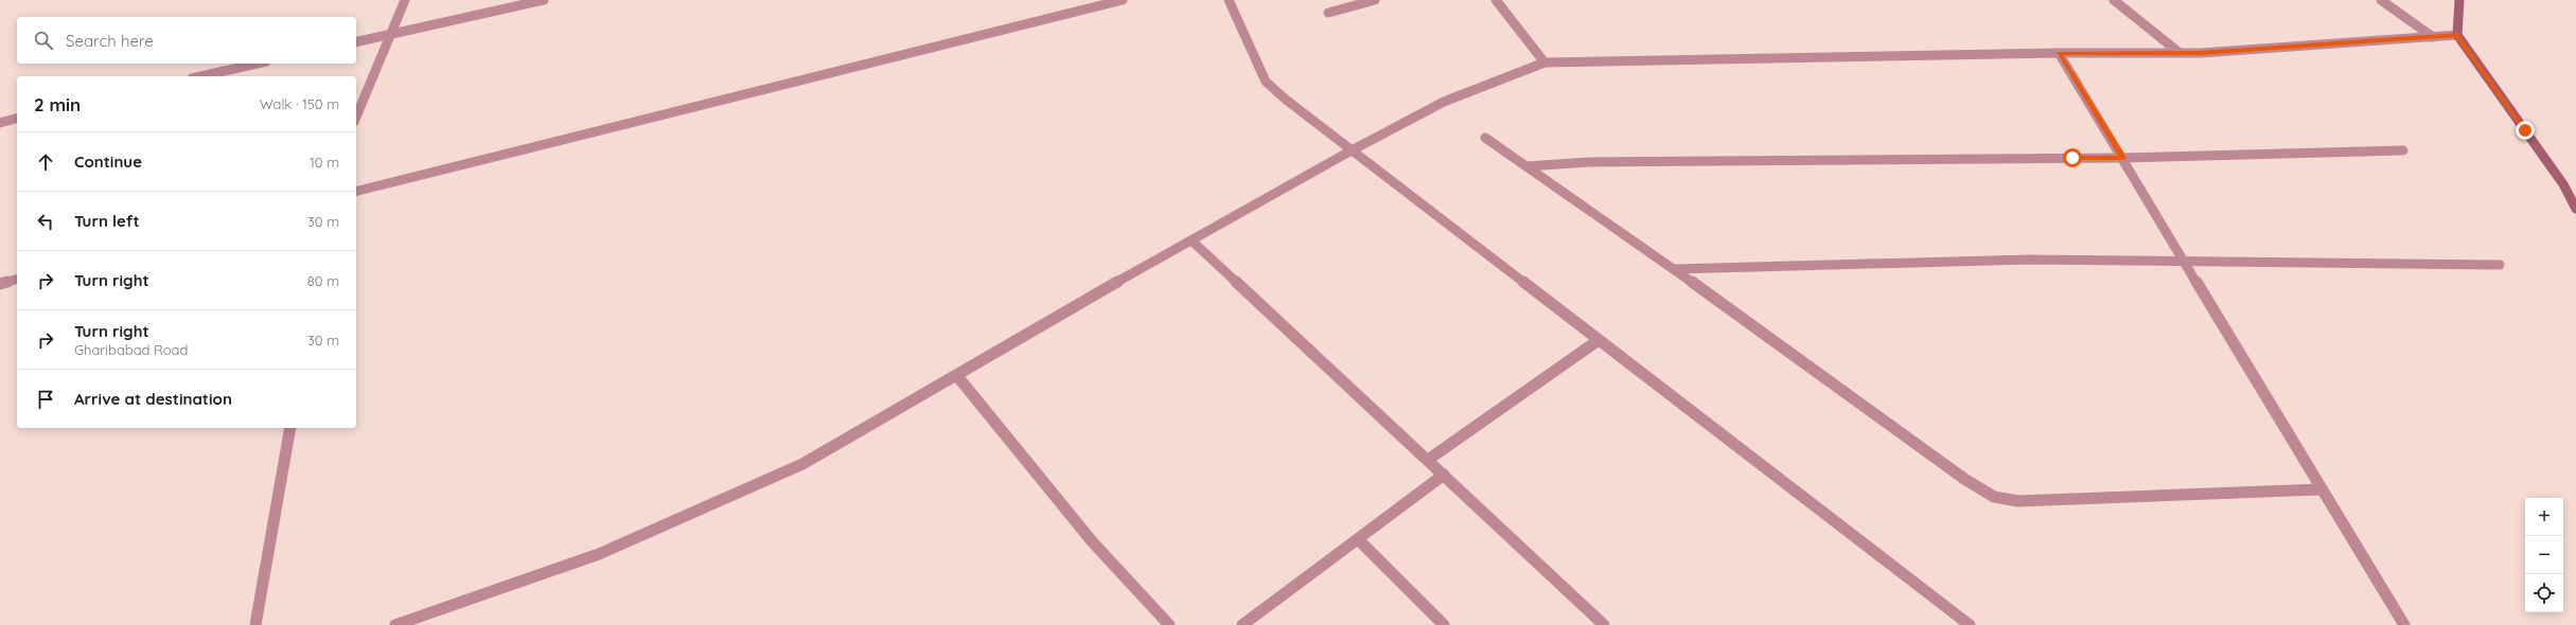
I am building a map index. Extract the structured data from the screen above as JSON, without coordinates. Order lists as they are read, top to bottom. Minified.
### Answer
{"page":{"search":"Search here","heading":["2 min","Walk · 150 m"],"list":[["Continue","10 m"],["Turn left","30 m"],["Turn right","80 m"],["Turn right","Gharibabad Road","30 m"],"Arrive at destination"],"map_buttons":["+","−"]}}
